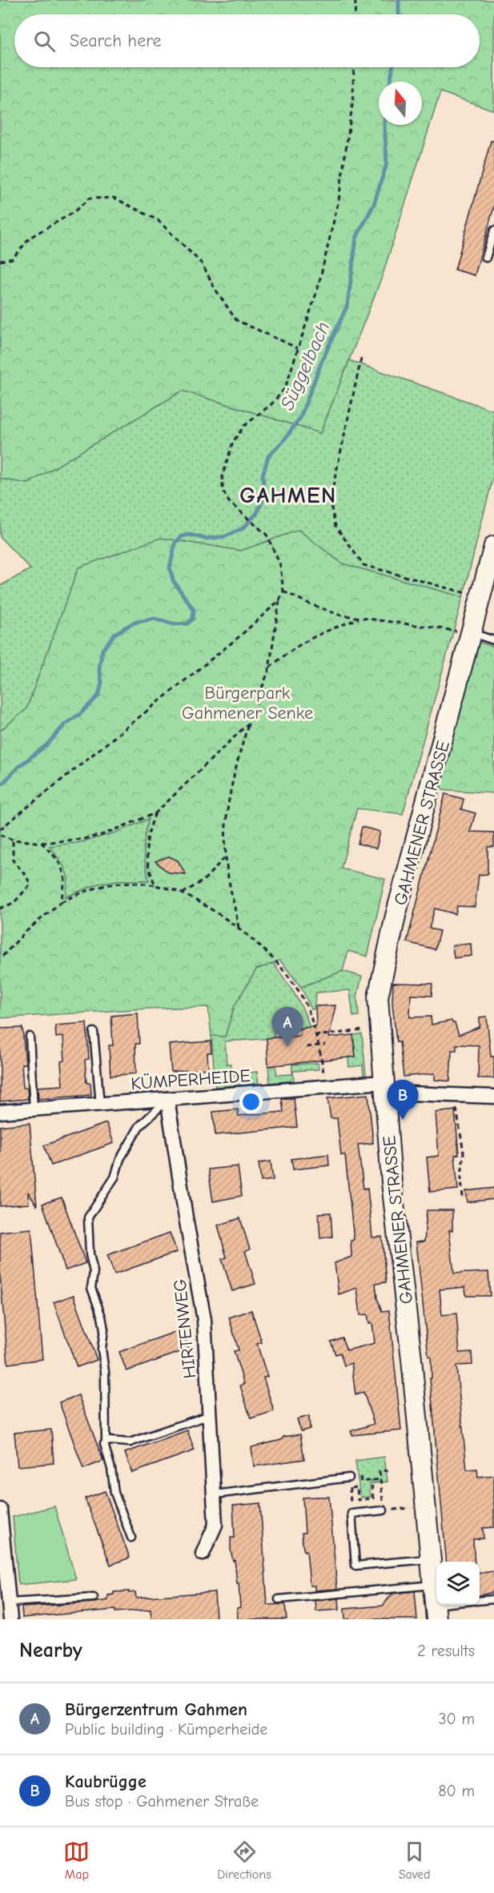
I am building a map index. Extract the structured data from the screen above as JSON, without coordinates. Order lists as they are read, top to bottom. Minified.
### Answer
{"streets":{"main road":["GAHMENER STRASSE"],"street":["KÜMPERHEIDE","HIRTENWEG"]},"crossings":[["GAHMENER STRASSE","KÜMPERHEIDE"],["KÜMPERHEIDE","HIRTENWEG"]],"districts":["GAHMEN"],"water":["Süggelbach"],"parks":["Bürgerpark Gahmener Senke"],"north":"top","page":{"search":"Search here","pins":["A","B"],"heading":["Nearby","2 results"],"list":[{"mark":"A","name":"Bürgerzentrum Gahmen","note":"Public building · Kümperheide","value":"30 m"},{"mark":"B","name":"Kaubrügge","note":"Bus stop · Gahmener Straße","value":"80 m"}],"nav":["Map","Directions","Saved"]}}
